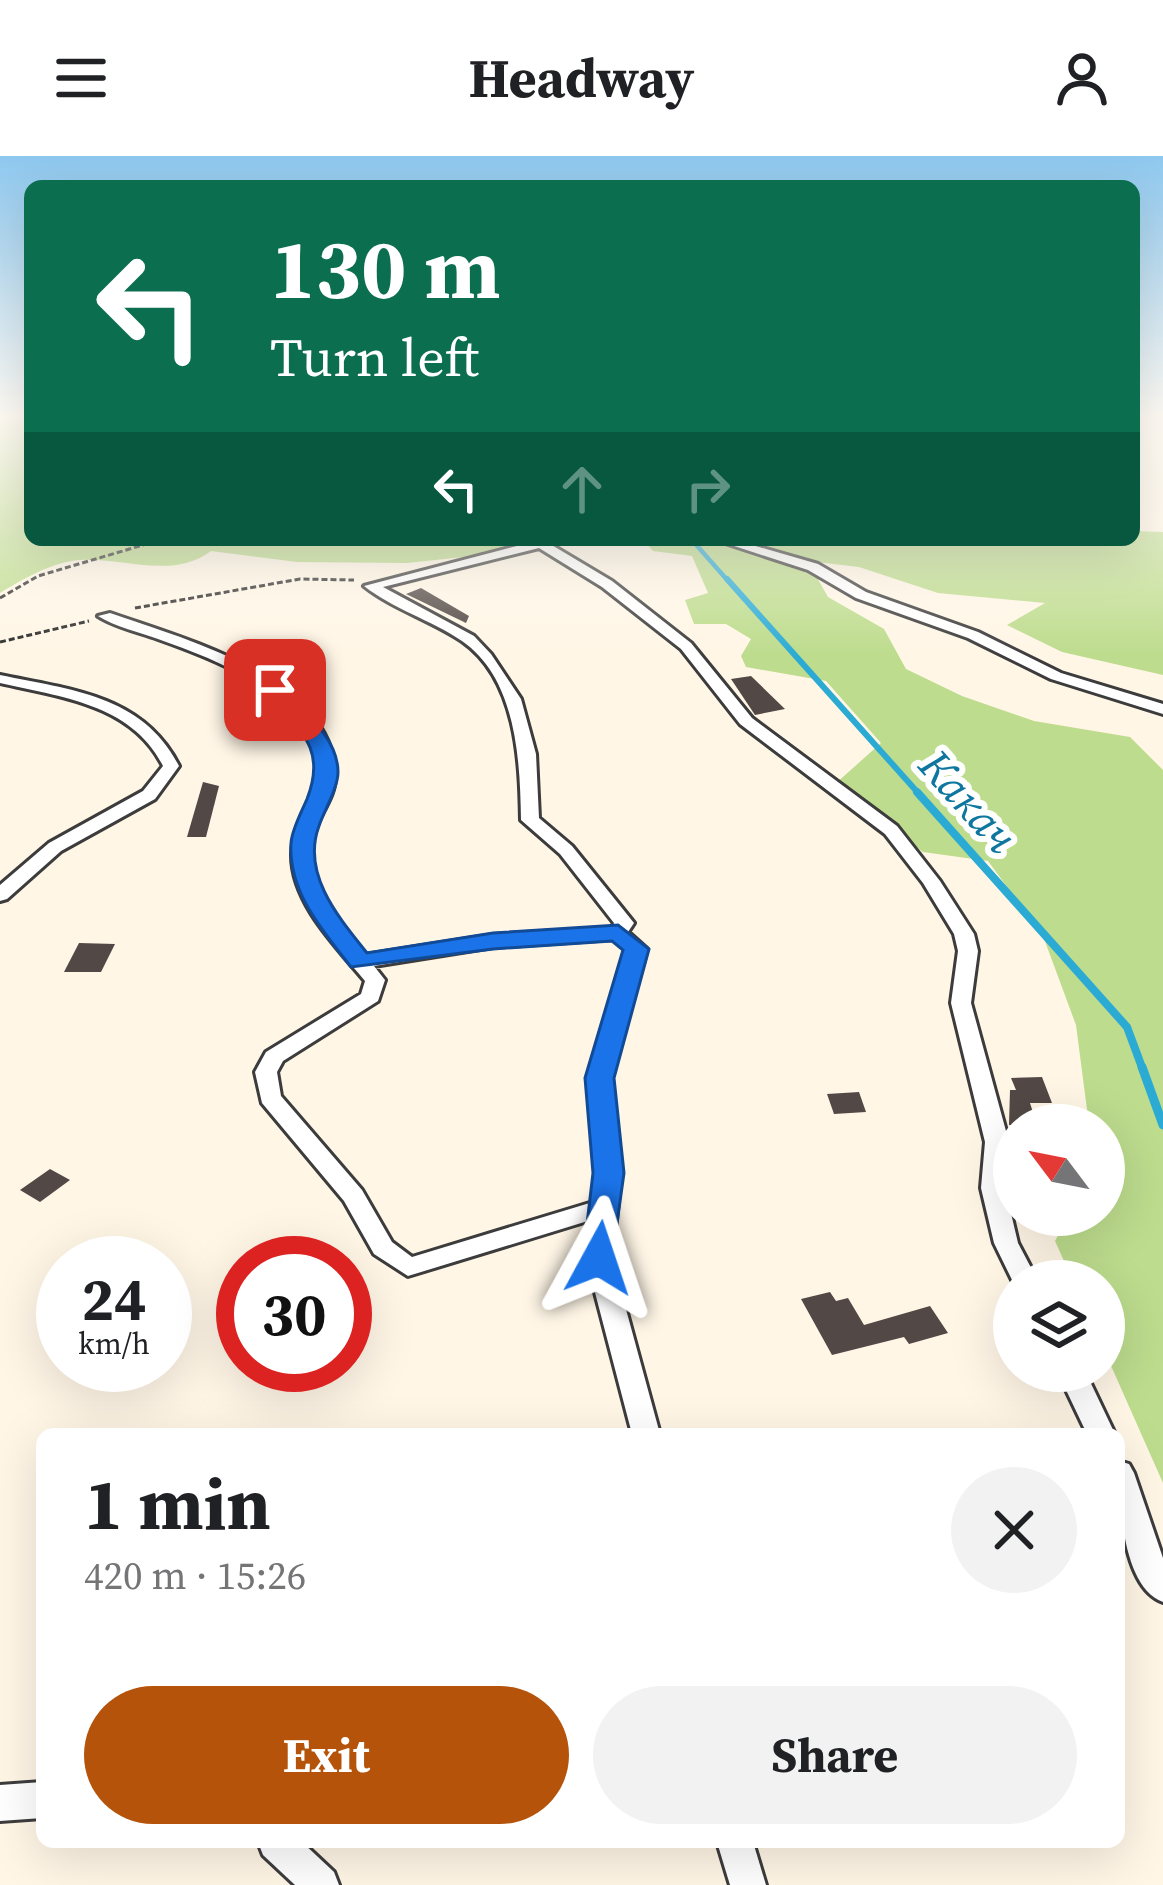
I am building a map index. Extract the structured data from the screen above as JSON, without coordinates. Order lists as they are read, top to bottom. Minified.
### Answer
{"water":["Какач"],"north":"top left","page":{"header":"Headway","turn":["130 m","Turn left"],"speed":"24 km/h","limit":"30","heading":["1 min","420 m · 15:26"],"buttons":["Exit","Share"]}}
